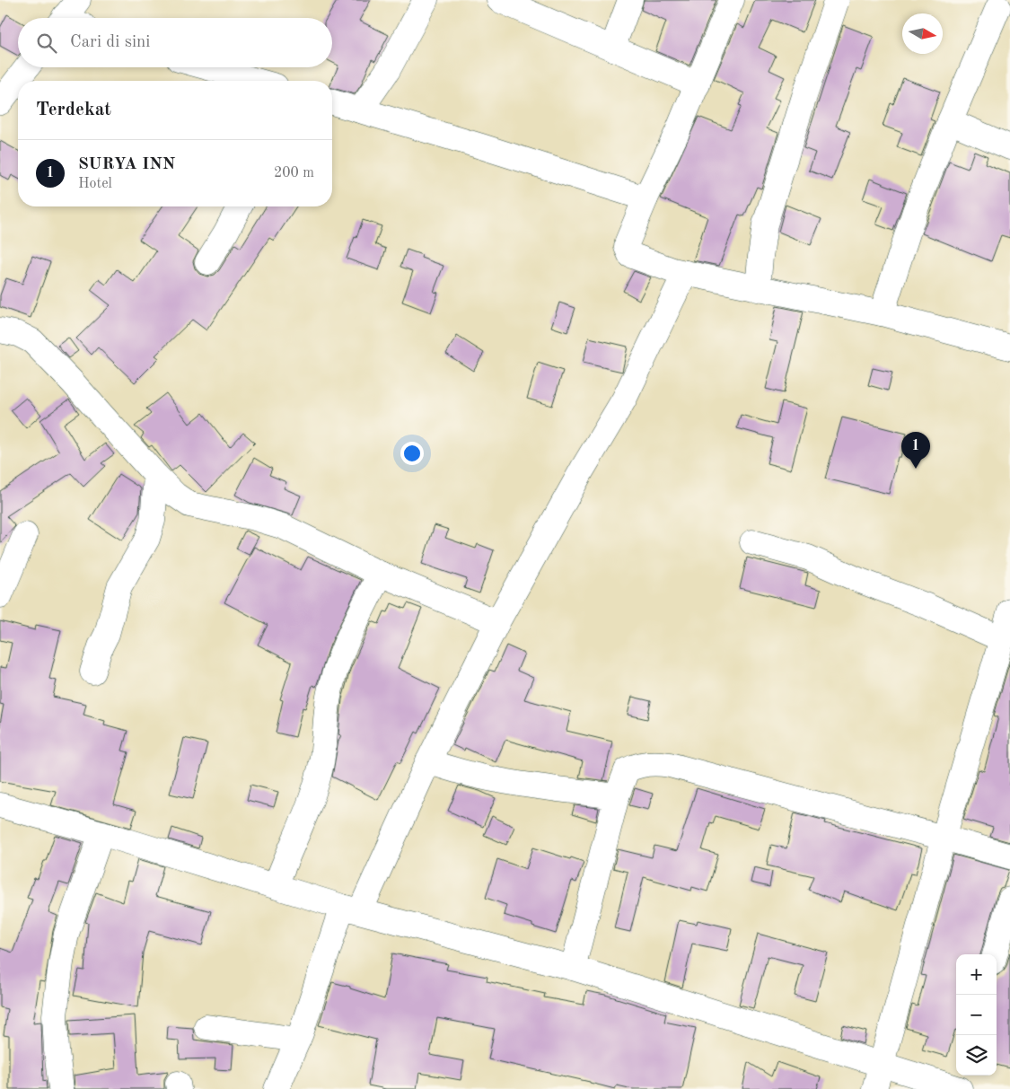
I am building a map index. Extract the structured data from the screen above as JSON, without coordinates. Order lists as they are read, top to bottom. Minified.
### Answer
{"north":"right","page":{"search":"Cari di sini","heading":"Terdekat","list":[{"mark":"1","name":"SURYA INN","note":"Hotel","value":"200 m"}],"pins":"1","map_buttons":["+","−"]}}
